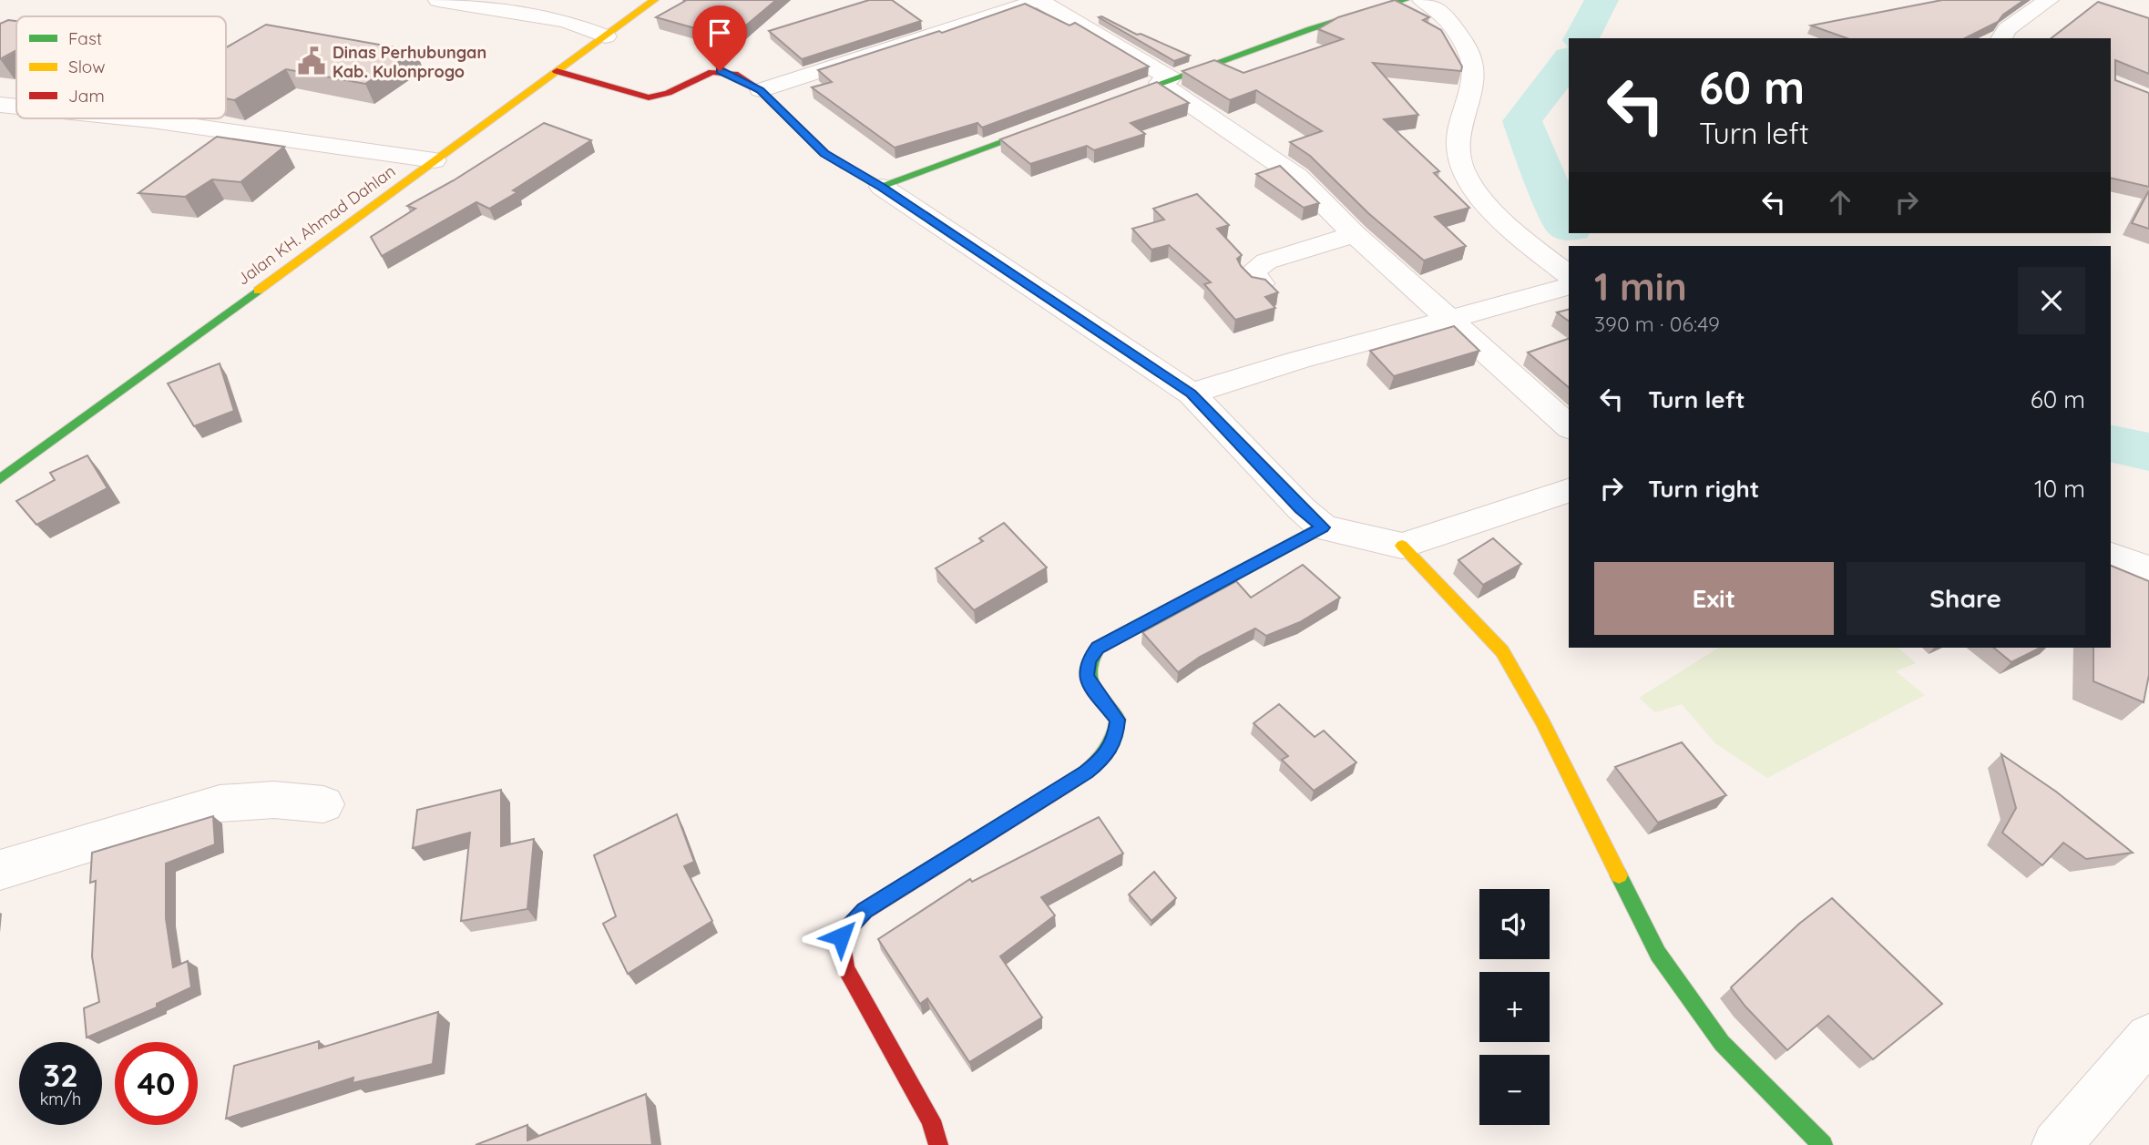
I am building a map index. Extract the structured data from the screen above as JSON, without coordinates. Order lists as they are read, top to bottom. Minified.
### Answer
{"streets":{"main road":["Jalan KH. Ahmad Dahlan"]},"places":{"public building":["Dinas Perhubungan Kab. Kulonprogo"]},"legend":["Fast","Slow","Jam"],"page":{"turn":["60 m","Turn left"],"heading":["1 min","390 m · 06:49"],"list":[{"name":"Turn left","value":"60 m"},{"name":"Turn right","value":"10 m"}],"buttons":["Exit","Share"],"map_buttons":["+","−"],"speed":"32 km/h","limit":"40"}}
